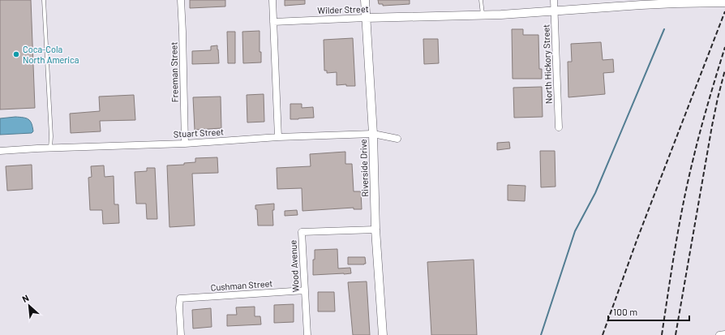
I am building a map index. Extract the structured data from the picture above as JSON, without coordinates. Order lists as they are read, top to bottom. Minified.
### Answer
{"streets":{"street":["Wilder Street","North Hickory Street","Freeman Street","Stuart Street","Riverside Drive","Wood Avenue","Cushman Street"]},"crossings":[["Wilder Street","North Hickory Street"],["Wilder Street","Riverside Drive"],["Freeman Street","Stuart Street"],["Stuart Street","Riverside Drive"],["Riverside Drive","Wood Avenue"],["Wood Avenue","Cushman Street"]],"places":["Coca-Cola North America"],"scale_bar":"100 m","north":"top left"}
